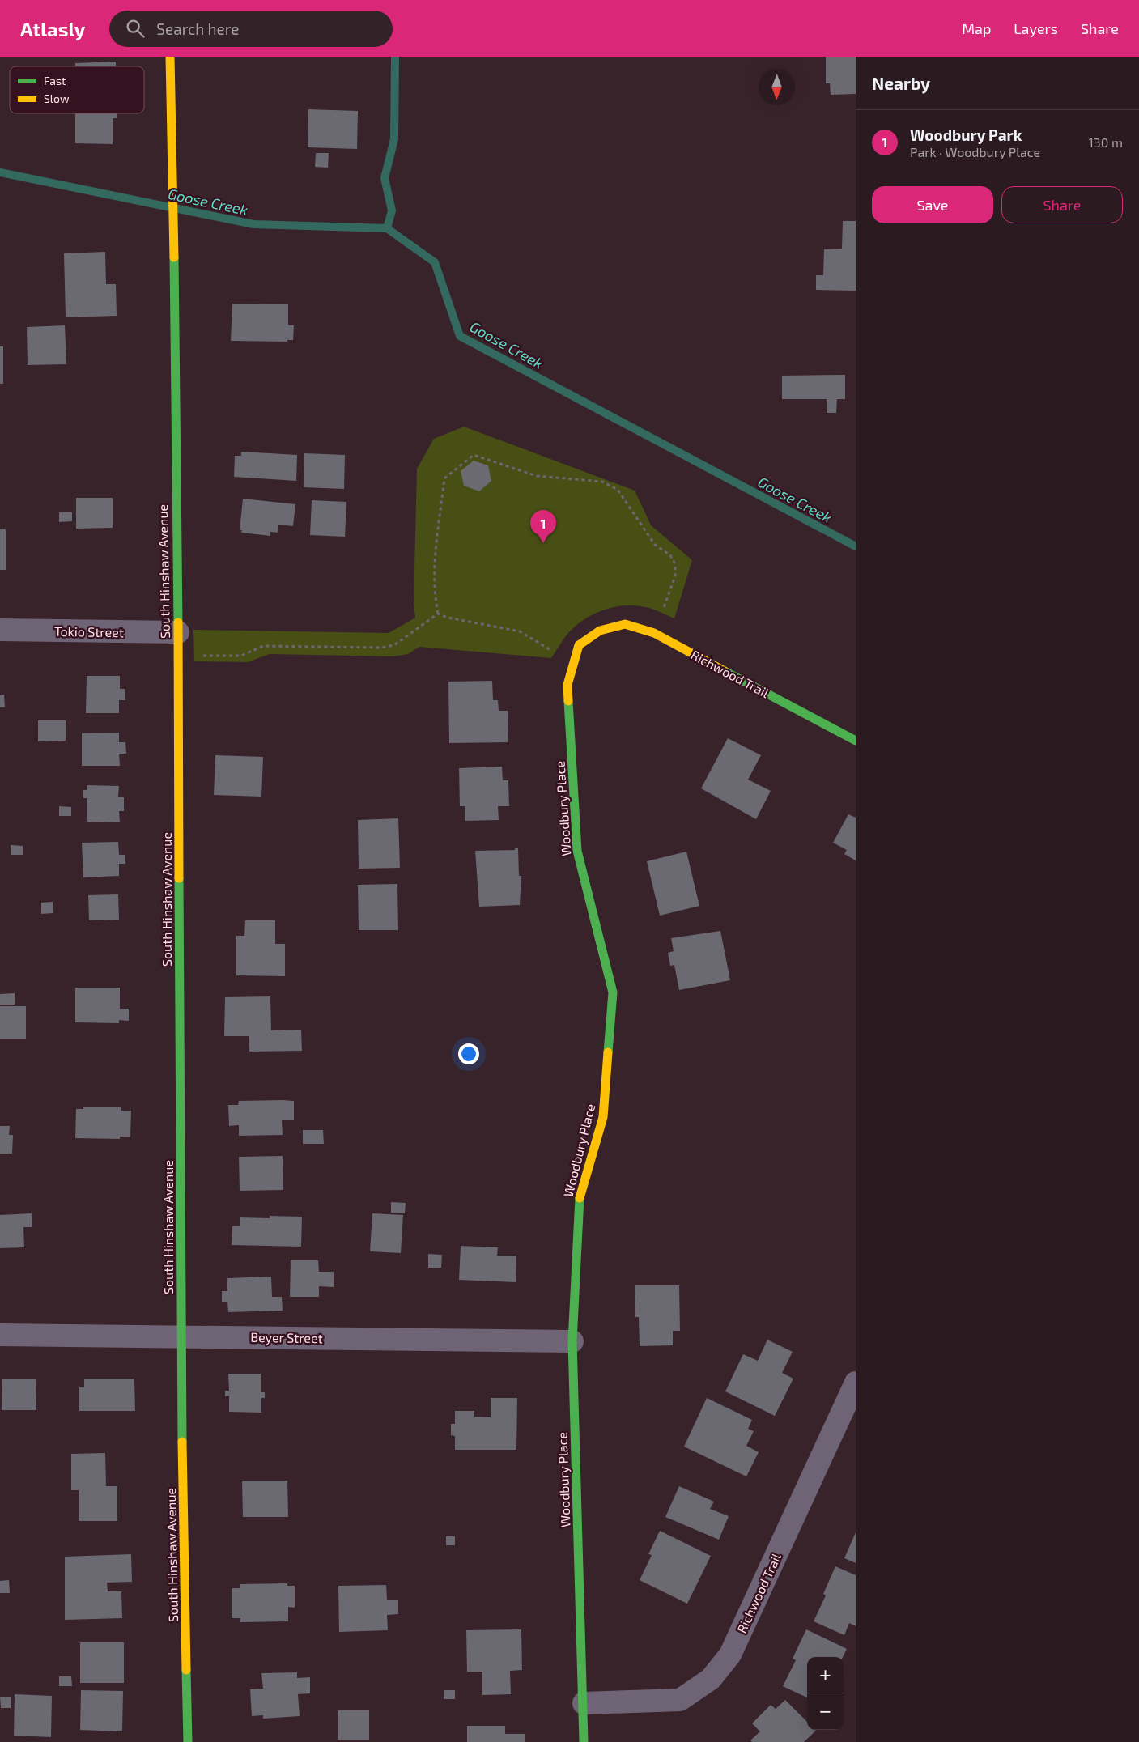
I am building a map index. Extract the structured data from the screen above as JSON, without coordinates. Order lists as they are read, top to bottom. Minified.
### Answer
{"streets":{"street":["South Hinshaw Avenue","Tokio Street","Richwood Trail","Woodbury Place","Beyer Street"]},"crossings":[["South Hinshaw Avenue","Tokio Street"],["South Hinshaw Avenue","Beyer Street"],["Richwood Trail","Woodbury Place"],["Woodbury Place","Beyer Street"]],"water":["Goose Creek"],"legend":["Fast","Slow"],"north":"bottom","page":{"header":"Atlasly","search":"Search here","nav":["Map","Layers","Share"],"heading":"Nearby","list":[{"mark":"1","name":"Woodbury Park","note":"Park · Woodbury Place","value":"130 m"}],"buttons":["Save","Share"],"pins":"1","map_buttons":["+","−"]}}
